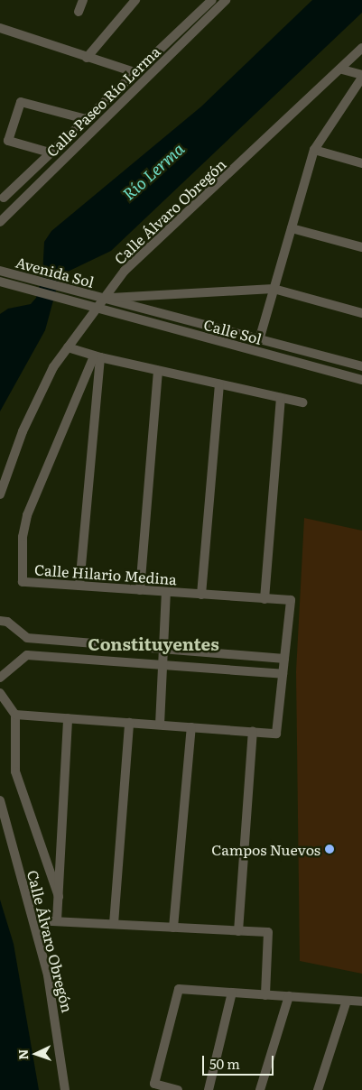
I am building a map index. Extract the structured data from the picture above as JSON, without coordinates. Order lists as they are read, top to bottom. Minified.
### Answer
{"streets":{"street":["Calle Paseo Río Lerma","Calle Álvaro Obregón","Avenida Sol","Calle Sol","Calle Hilario Medina"]},"crossings":[["Calle Álvaro Obregón","Avenida Sol"],["Calle Álvaro Obregón","Calle Sol"],["Avenida Sol","Calle Sol"]],"districts":["Constituyentes"],"water":["Río Lerma"],"places":["Campos Nuevos"],"scale_bar":"50 m","north":"left"}
